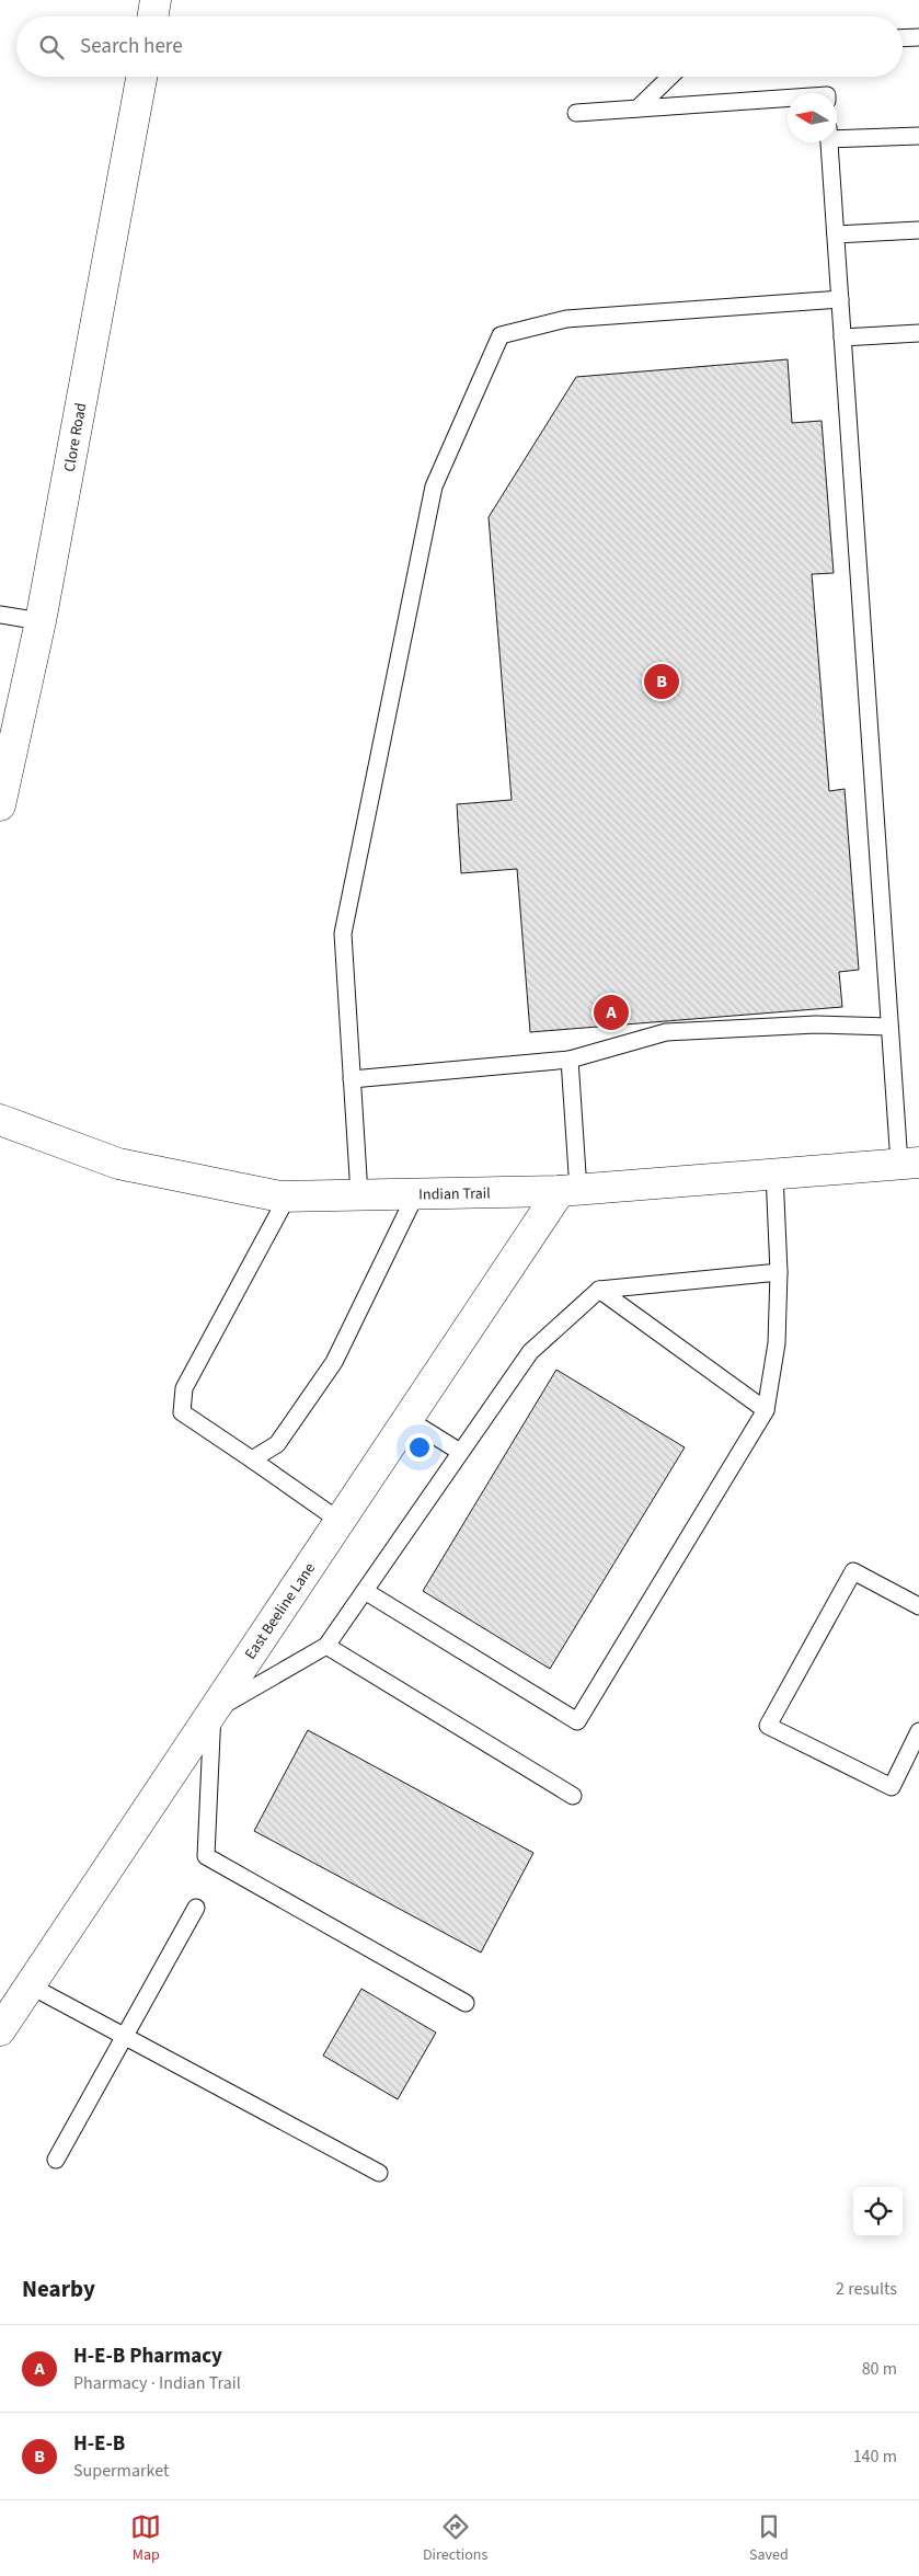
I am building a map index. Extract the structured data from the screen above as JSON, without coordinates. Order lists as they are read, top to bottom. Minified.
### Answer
{"streets":{"street":["Clore Road","Indian Trail","East Beeline Lane"]},"crossings":[["Indian Trail","East Beeline Lane"]],"north":"left","page":{"search":"Search here","pins":["B","A"],"heading":["Nearby","2 results"],"list":[{"mark":"A","name":"H-E-B Pharmacy","note":"Pharmacy · Indian Trail","value":"80 m"},{"mark":"B","name":"H-E-B","note":"Supermarket","value":"140 m"}],"nav":["Map","Directions","Saved"]}}
